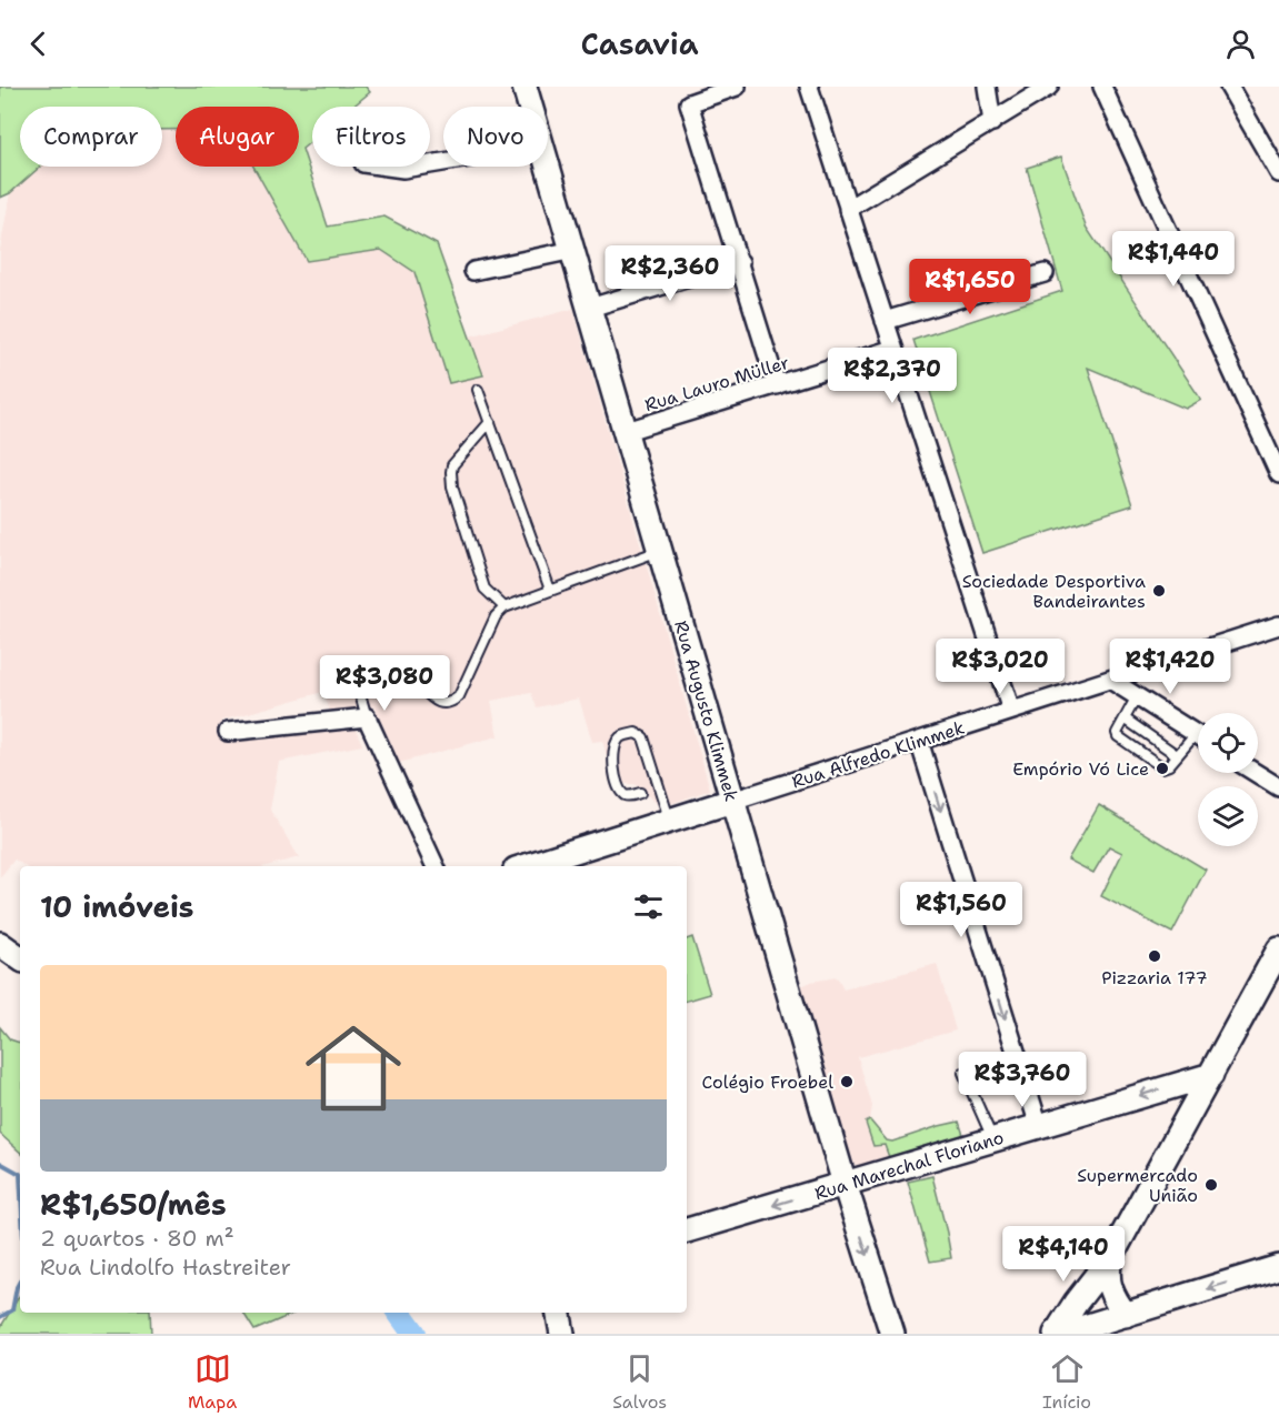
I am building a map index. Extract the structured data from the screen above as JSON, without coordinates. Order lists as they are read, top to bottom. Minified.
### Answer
{"streets":{"street":["Rua Lauro Müller","Rua Augusto Klimmek","Rua Alfredo Klimmek","Rua Marechal Floriano"]},"crossings":[["Rua Lauro Müller","Rua Augusto Klimmek"],["Rua Augusto Klimmek","Rua Alfredo Klimmek"],["Rua Augusto Klimmek","Rua Marechal Floriano"]],"places":["Sociedade Desportiva Bandeirantes","Empório Vó Lice","Pizzaria 177","Colégio Froebel","Supermercado União"],"page":{"header":"Casavia","chip":["Comprar","Alugar","Filtros","Novo"],"price":["R$1,440","R$2,360","R$1,650","R$2,370","R$3,020","R$1,420","R$3,080","R$1,560","R$3,760","R$4,140"],"heading":"10 imóveis","list":[{"name":"R$1,650/mês","note":"2 quartos · 80 m² · Rua Lindolfo Hastreiter"}],"tabs":["Mapa","Salvos","Início"]}}
